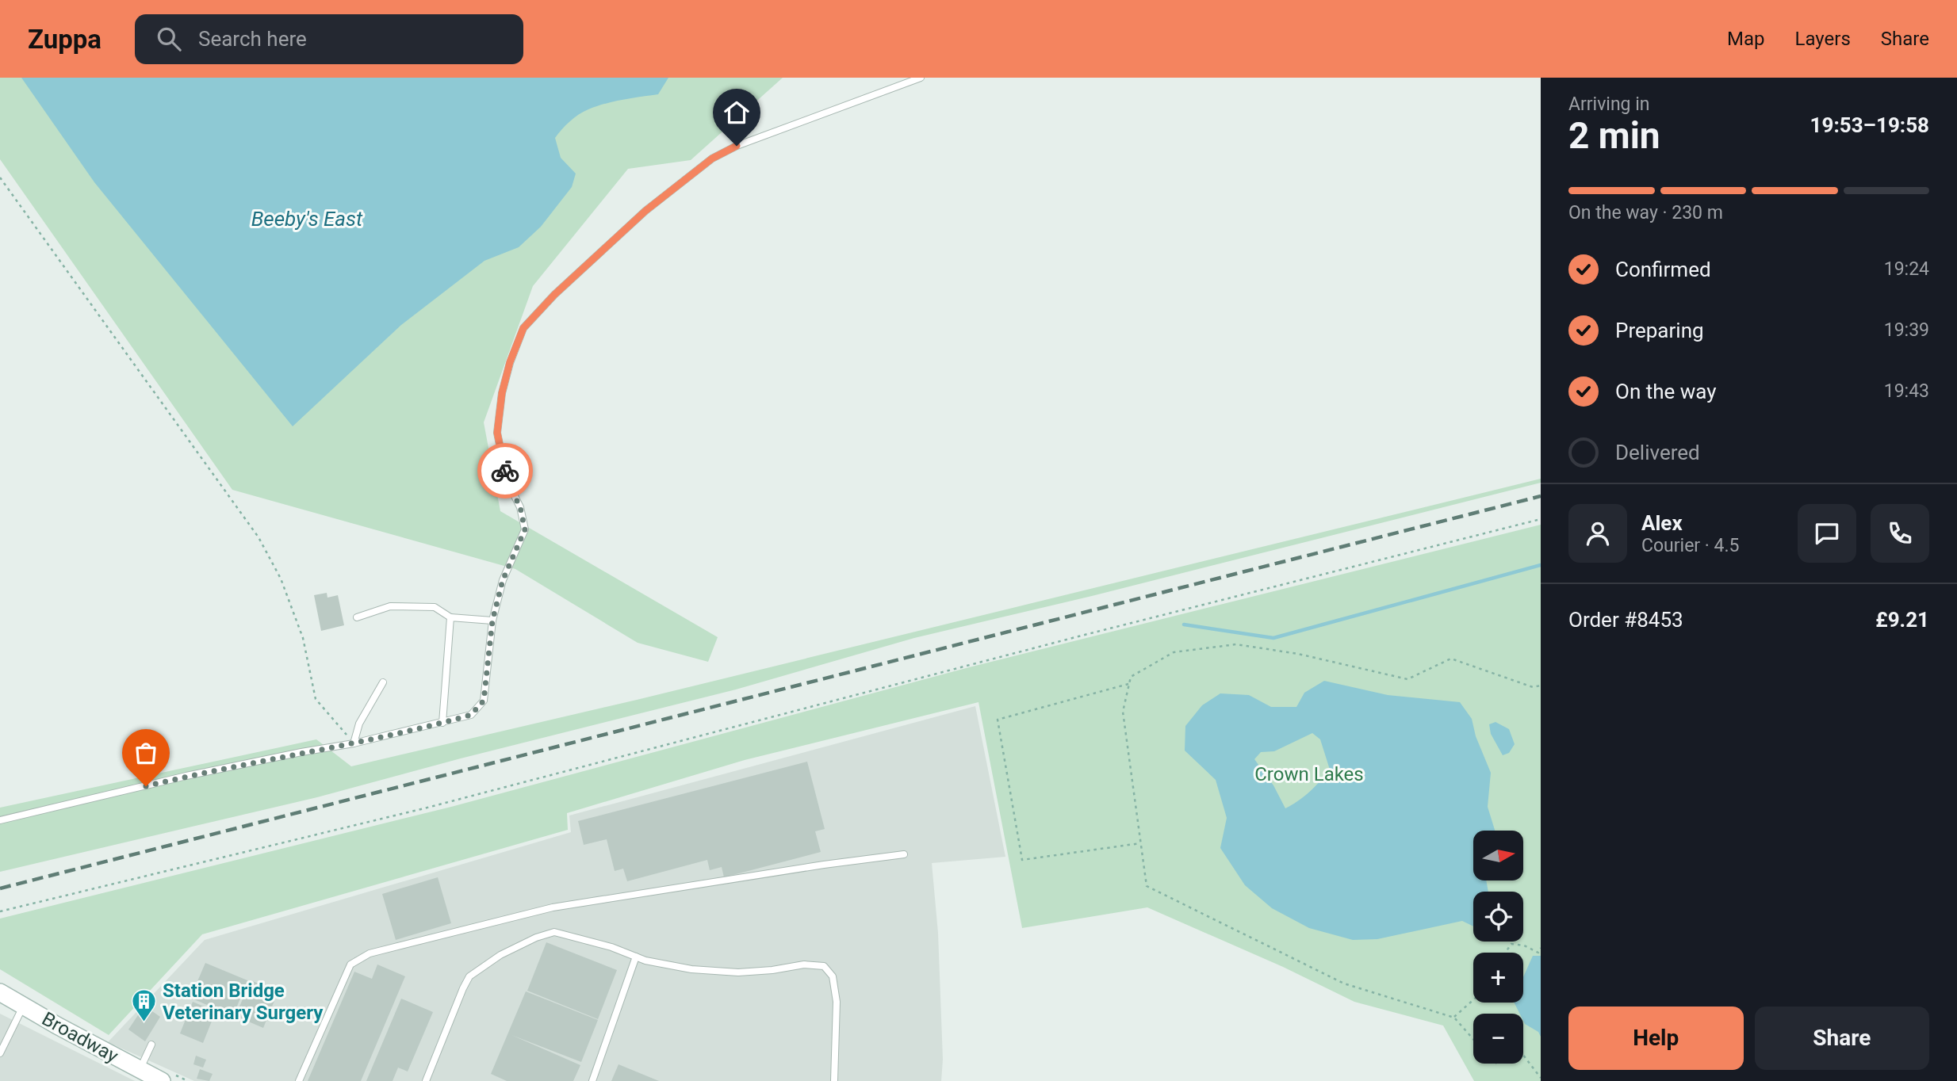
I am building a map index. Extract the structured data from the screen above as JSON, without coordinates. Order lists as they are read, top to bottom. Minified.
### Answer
{"streets":{"main road":["Broadway"]},"water":["Beeby's East"],"parks":["Crown Lakes"],"places":{"building":["Station Bridge Veterinary Surgery"]},"north":"right","page":{"header":"Zuppa","search":"Search here","nav":["Map","Layers","Share"],"heading":["2 min","Arriving in","19:53–19:58"],"panel":["Alex","Courier · 4.5","Order #8453","£9.21"],"bar":"On the way · 230 m","list":[["Confirmed","19:24"],["Preparing","19:39"],["On the way","19:43"],"Delivered"],"map_buttons":["+","−"],"buttons":["Help","Share"]}}
